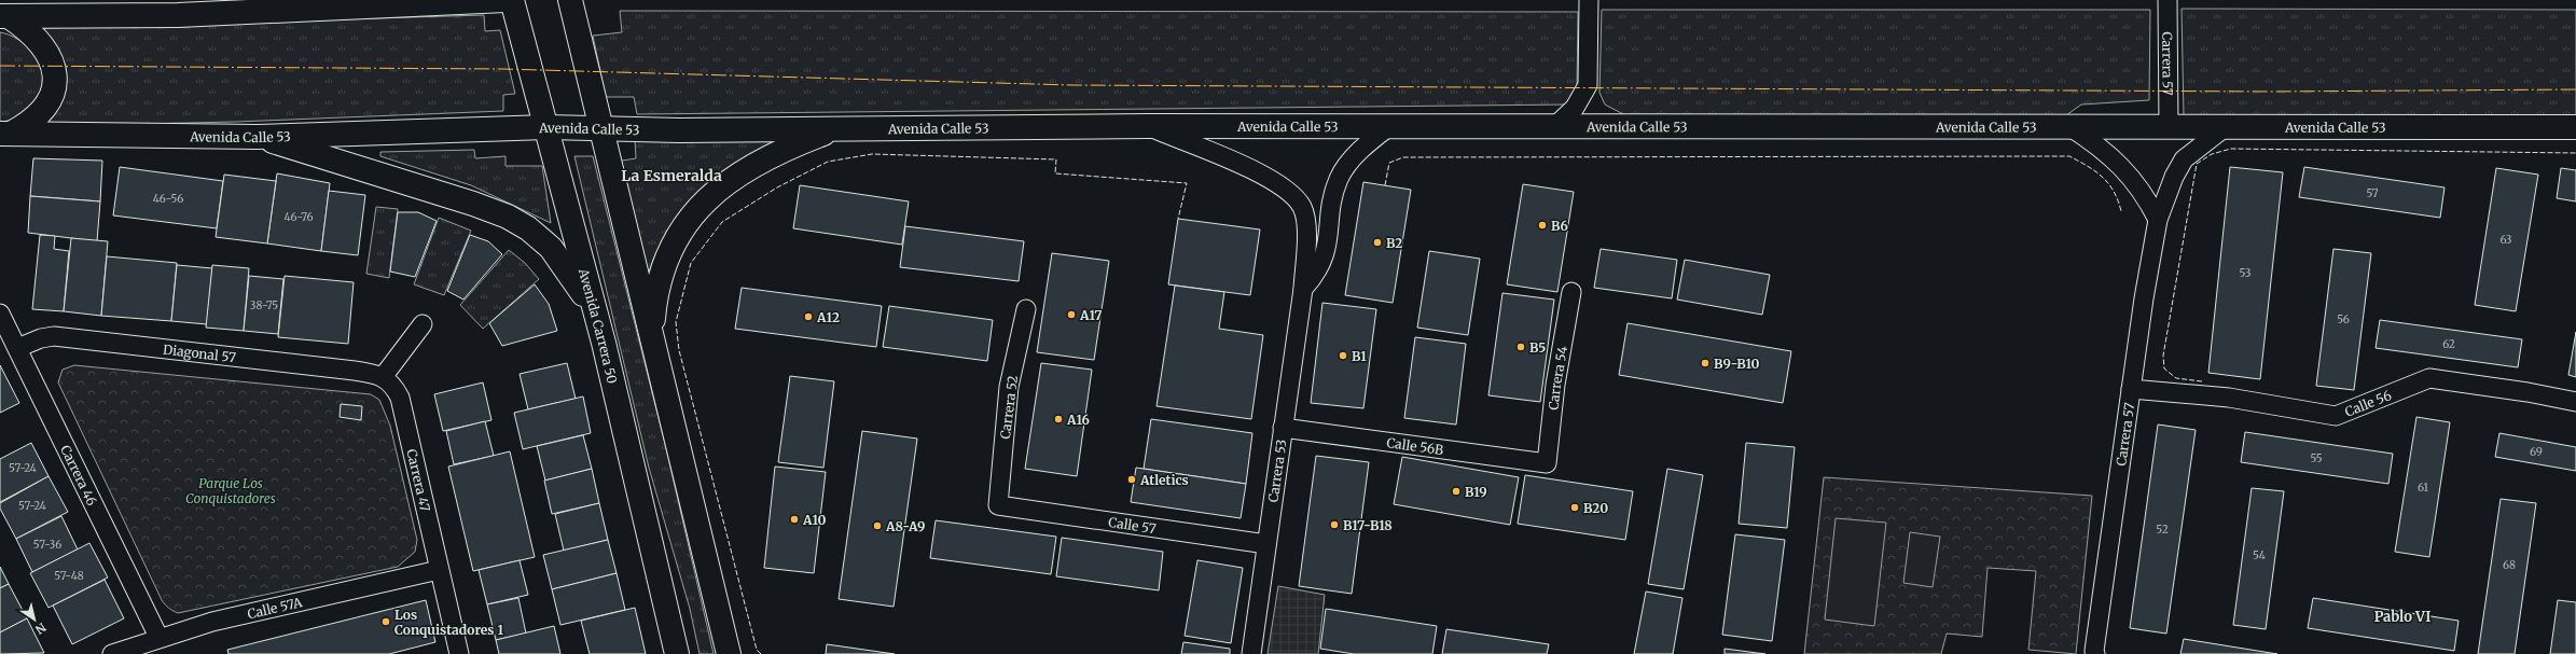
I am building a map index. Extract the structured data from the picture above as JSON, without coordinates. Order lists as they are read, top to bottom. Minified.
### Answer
{"streets":{"main road":["Avenida Calle 53","Avenida Carrera 50"],"street":["Carrera 57","Diagonal 57","Carrera 54","Calle 56","Carrera 52","Calle 56B","Carrera 53","Carrera 46","Carrera 47","Calle 57","Calle 57A"]},"crossings":[["Carrera 57","Avenida Calle 53"],["Carrera 57","Calle 56"],["Avenida Calle 53","Avenida Carrera 50"],["Avenida Calle 53","Carrera 53"],["Diagonal 57","Carrera 46"],["Diagonal 57","Carrera 47"],["Carrera 54","Calle 56B"],["Carrera 52","Calle 57"],["Calle 56B","Carrera 53"],["Carrera 53","Calle 57"],["Carrera 46","Calle 57A"],["Carrera 47","Calle 57A"]],"districts":["La Esmeralda","Pablo VI"],"parks":["Parque Los Conquistadores"],"places":["B6","B2","A17","A12","B5","B1","B9-B10","A16","Atletics","B19","B20","A10","B17-B18","A8-A9","Los Conquistadores 1"],"house_numbers":["57","46-56","46-76","63","53","38-75","56","62","69","55","57-24","61","57-24","52","57-36","54","68","57-48"],"north":"bottom right"}
